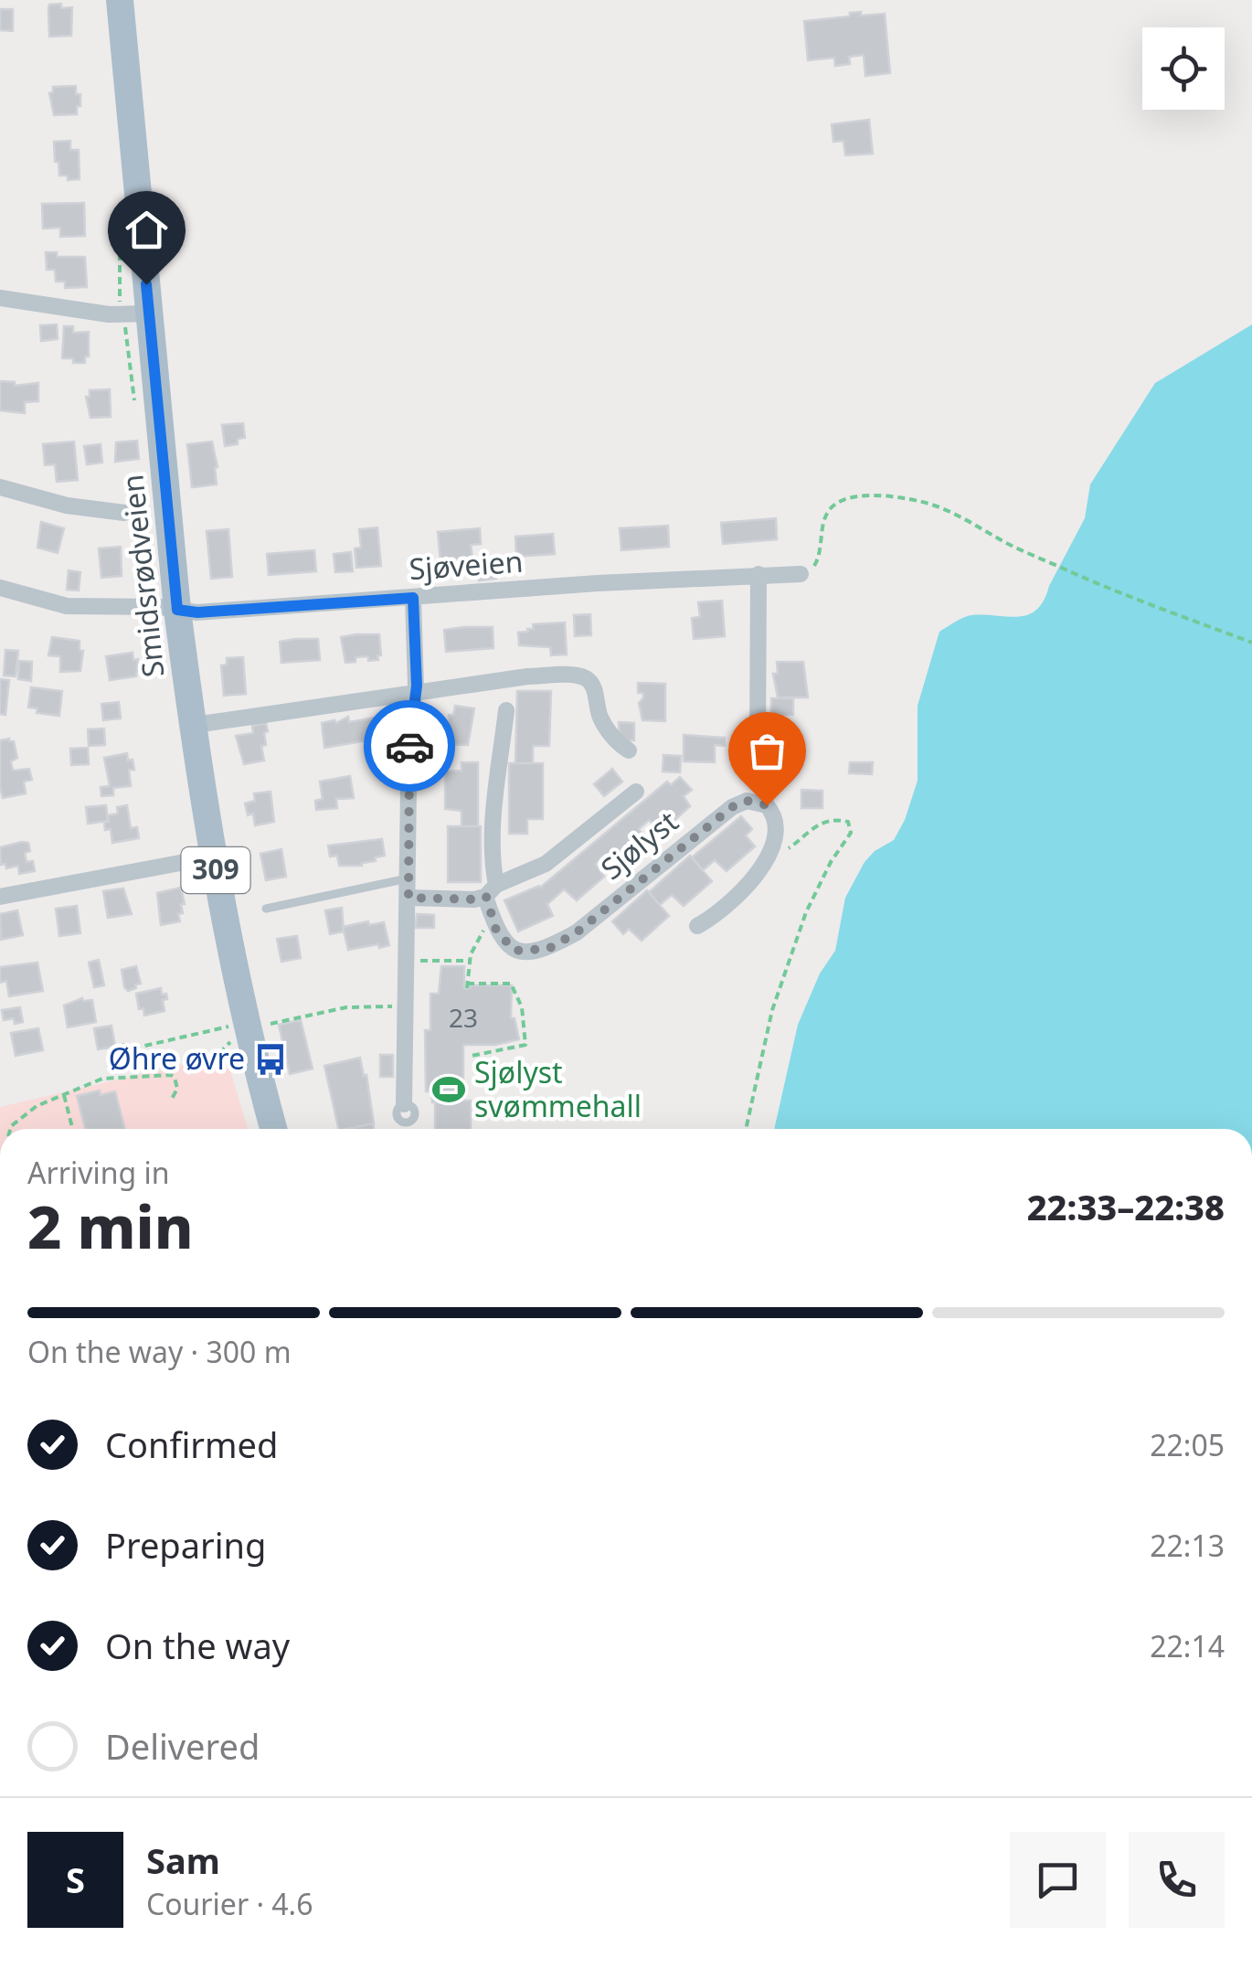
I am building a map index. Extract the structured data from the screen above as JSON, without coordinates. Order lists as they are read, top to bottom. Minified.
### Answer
{"streets":{"main road":["Smidsrødveien","309"],"street":["Sjøveien","Sjølyst"]},"crossings":[["Sjøveien","Smidsrødveien"]],"places":{"bus stop":["Øhre øvre"],"sports":["Sjølyst svømmehall"]},"house_numbers":["23"],"page":{"heading":["2 min","Arriving in","22:33–22:38"],"panel":["Sam","Courier · 4.6"],"bar":"On the way · 300 m","list":[["Confirmed","22:05"],["Preparing","22:13"],["On the way","22:14"],"Delivered"],"round":"S"}}
